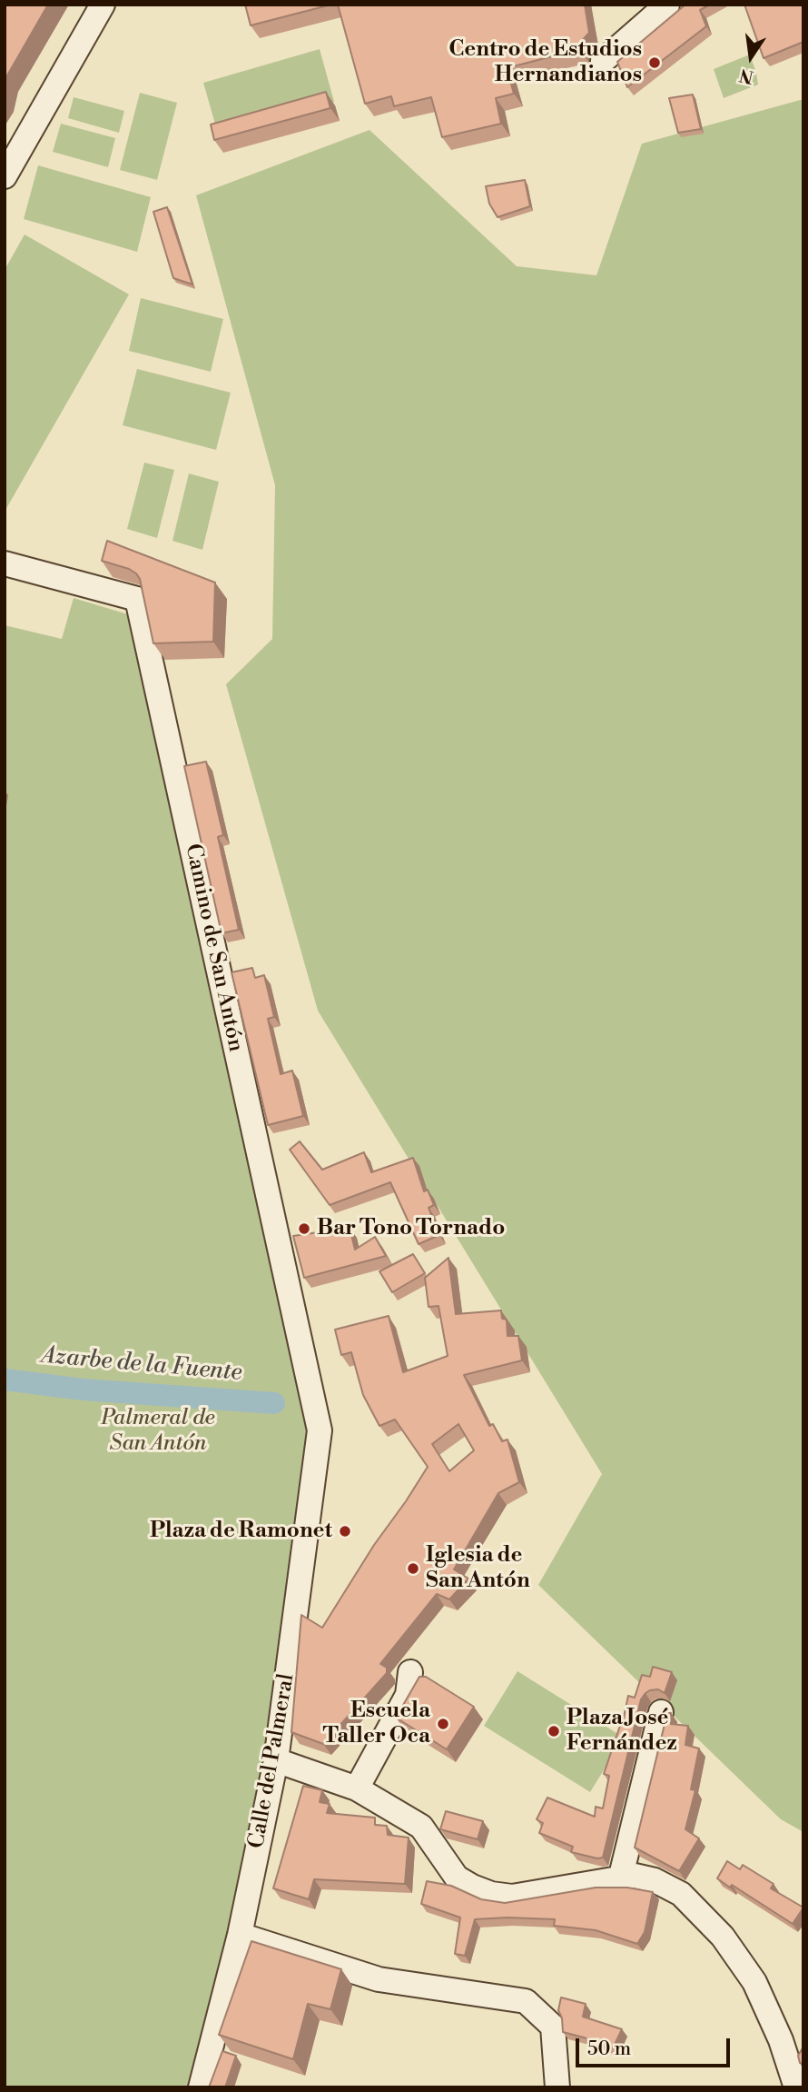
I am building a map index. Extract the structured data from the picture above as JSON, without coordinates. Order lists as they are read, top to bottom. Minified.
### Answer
{"streets":{"street":["Camino de San Antón","Calle del Palmeral"]},"crossings":[["Camino de San Antón","Calle del Palmeral"]],"water":["Azarbe de la Fuente"],"parks":["Palmeral de San Antón"],"places":["Centro de Estudios Hernandianos","Bar Tono Tornado","Plaza de Ramonet","Iglesia de San Antón","Escuela Taller Oca","Plaza José Fernández"],"scale_bar":"50 m","north":"bottom"}
